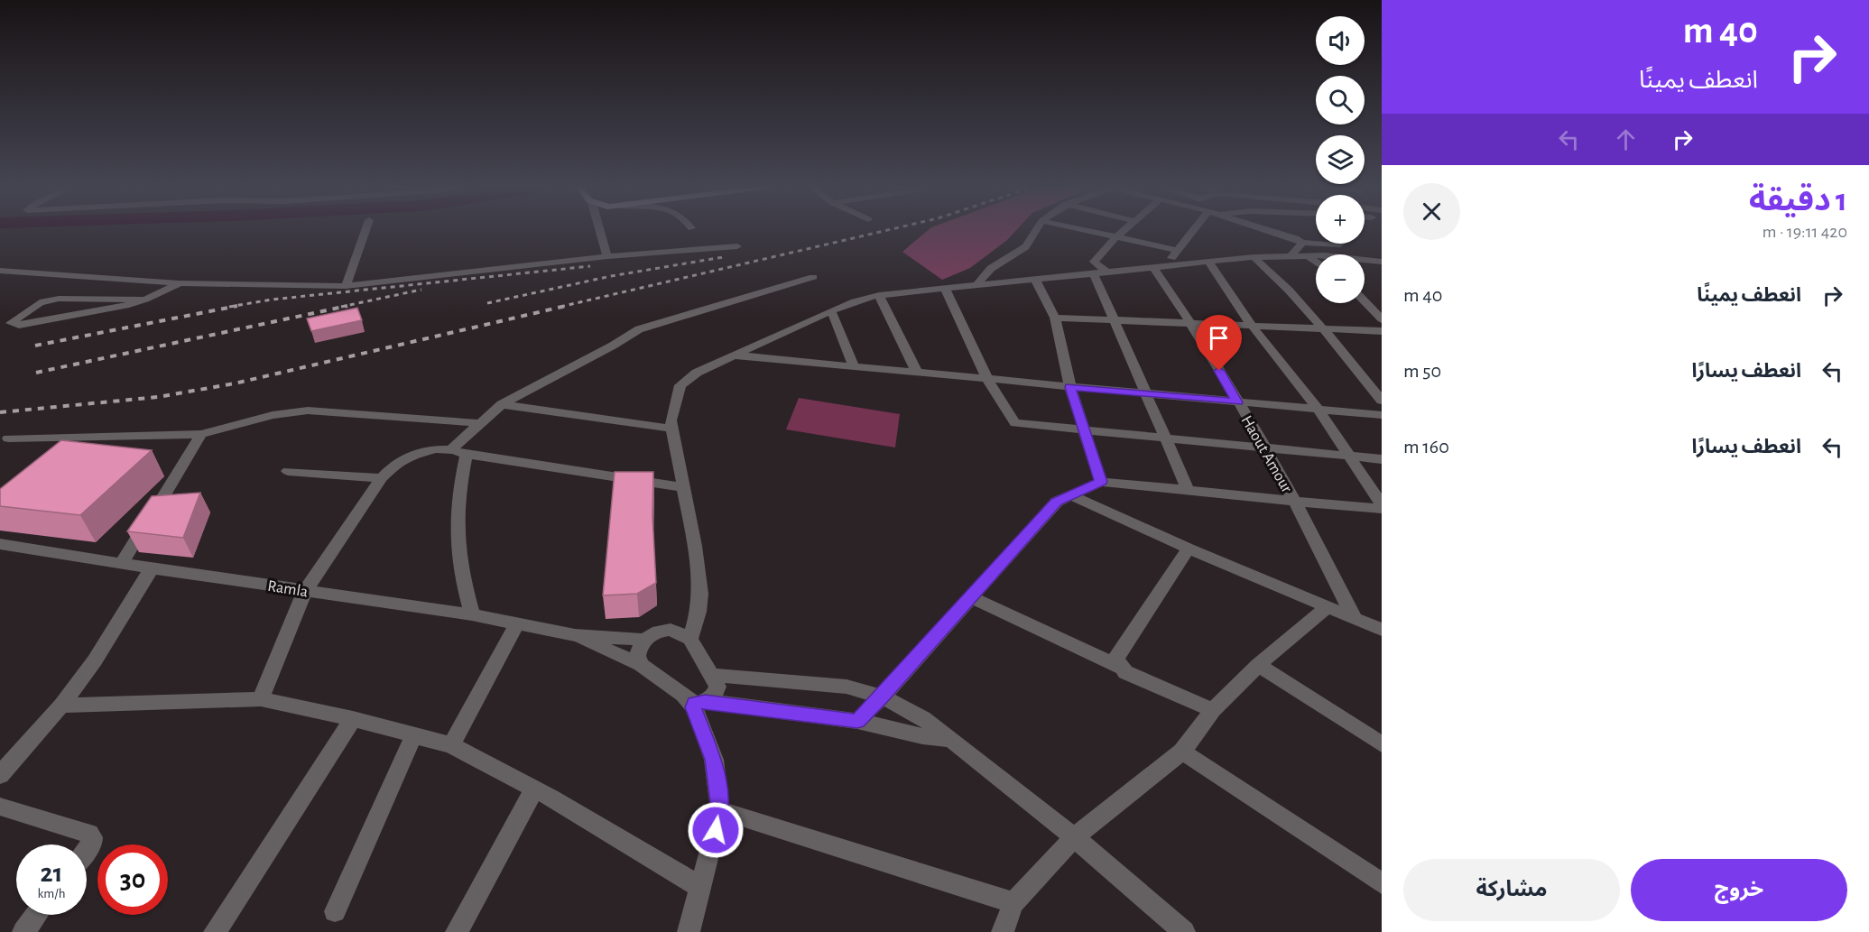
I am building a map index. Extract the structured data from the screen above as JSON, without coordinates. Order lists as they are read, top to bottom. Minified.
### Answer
{"streets":{"street":["Haout Amour","Ramla"]},"page":{"turn":["40 m","انعطف يمينًا"],"map_buttons":["+","−"],"heading":["1 دقيقة","420 m · 19:11"],"list":[{"name":"انعطف يمينًا","value":"40 m"},{"name":"انعطف يسارًا","value":"50 m"},{"name":"انعطف يسارًا","value":"160 m"}],"speed":"21 km/h","limit":"30","buttons":["خروج","مشاركة"]}}
